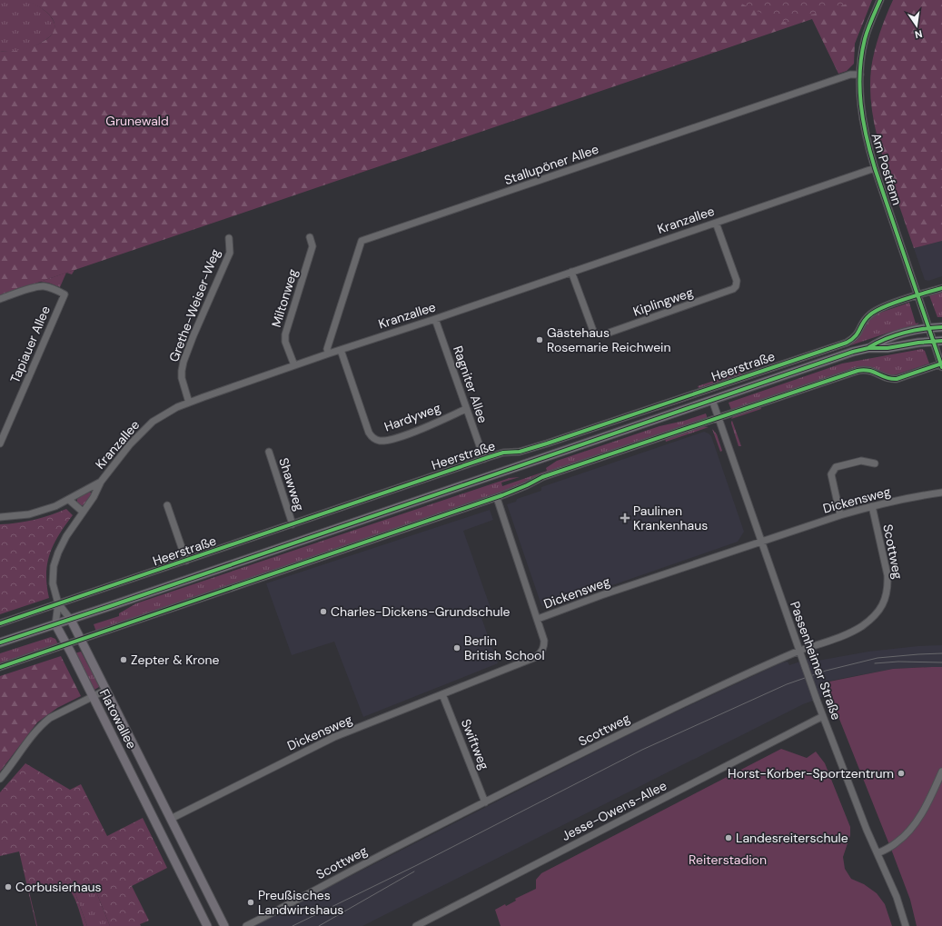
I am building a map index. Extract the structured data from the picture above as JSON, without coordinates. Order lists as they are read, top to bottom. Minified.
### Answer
{"streets":{"main road":["Heerstraße","Flatowallee"],"street":["Stallupöner Allee","Am Postfenn","Kranzallee","Miltonweg","Kiplingweg","Grethe-Weiser-Weg","Tapiauer Allee","Ragniter Allee","Hardyweg","Shawweg","Dickensweg","Scottweg","Passenheimer Straße","Swiftweg","Jesse-Owens-Allee"]},"crossings":[["Stallupöner Allee","Am Postfenn"],["Stallupöner Allee","Kranzallee"],["Am Postfenn","Kranzallee"],["Am Postfenn","Heerstraße"],["Kranzallee","Miltonweg"],["Kranzallee","Kiplingweg"],["Kranzallee","Grethe-Weiser-Weg"],["Kranzallee","Heerstraße"],["Kranzallee","Ragniter Allee"],["Kranzallee","Hardyweg"],["Heerstraße","Ragniter Allee"],["Heerstraße","Shawweg"],["Heerstraße","Passenheimer Straße"],["Heerstraße","Flatowallee"],["Ragniter Allee","Hardyweg"],["Dickensweg","Scottweg"],["Dickensweg","Passenheimer Straße"],["Dickensweg","Flatowallee"],["Dickensweg","Swiftweg"],["Scottweg","Passenheimer Straße"],["Scottweg","Swiftweg"],["Passenheimer Straße","Jesse-Owens-Allee"]],"parks":["Grunewald","Reiterstadion"],"places":{"other":["Gästehaus Rosemarie Reichwein","Charles-Dickens-Grundschule","Berlin British School","Zepter & Krone","Horst-Korber-Sportzentrum","Landesreiterschule","Corbusierhaus","Preußisches Landwirtshaus"],"health":["Paulinen Krankenhaus"]},"north":"bottom"}
